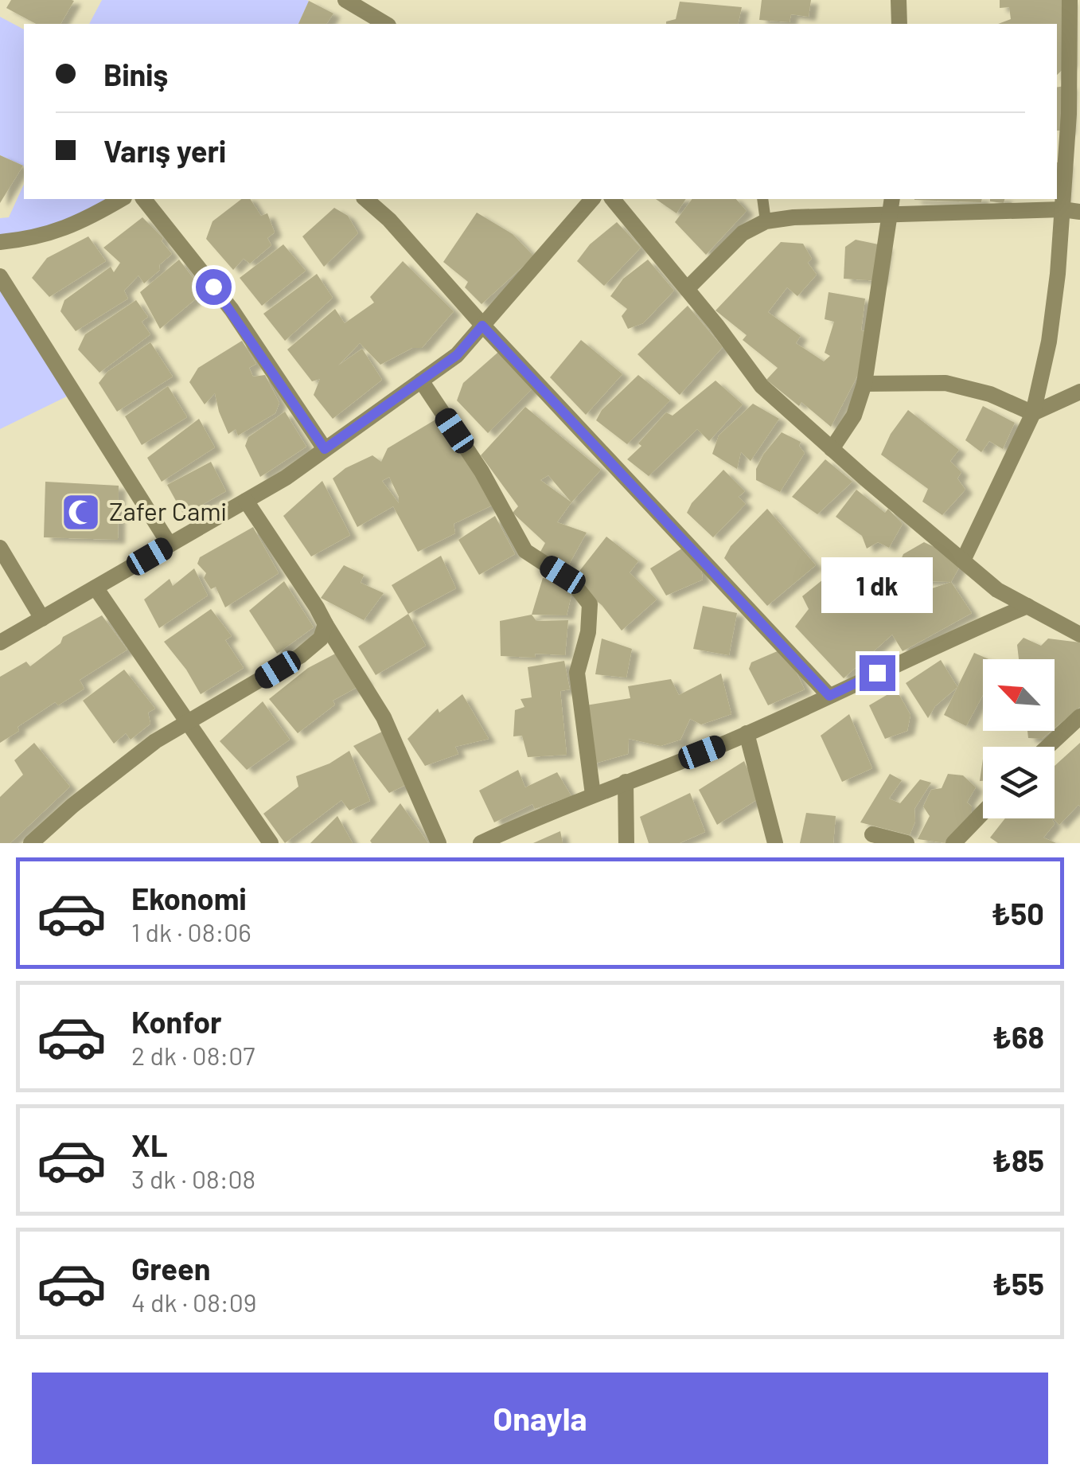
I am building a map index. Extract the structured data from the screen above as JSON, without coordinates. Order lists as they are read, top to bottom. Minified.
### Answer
{"places":{"mosque":["Zafer Cami"]},"north":"top left","page":{"banner":["Biniş","Varış yeri"],"bubble":"1 dk","list":[{"name":"Ekonomi","note":"1 dk · 08:06","value":"₺50"},{"name":"Konfor","note":"2 dk · 08:07","value":"₺68"},{"name":"XL","note":"3 dk · 08:08","value":"₺85"},{"name":"Green","note":"4 dk · 08:09","value":"₺55"}],"buttons":"Onayla"}}
